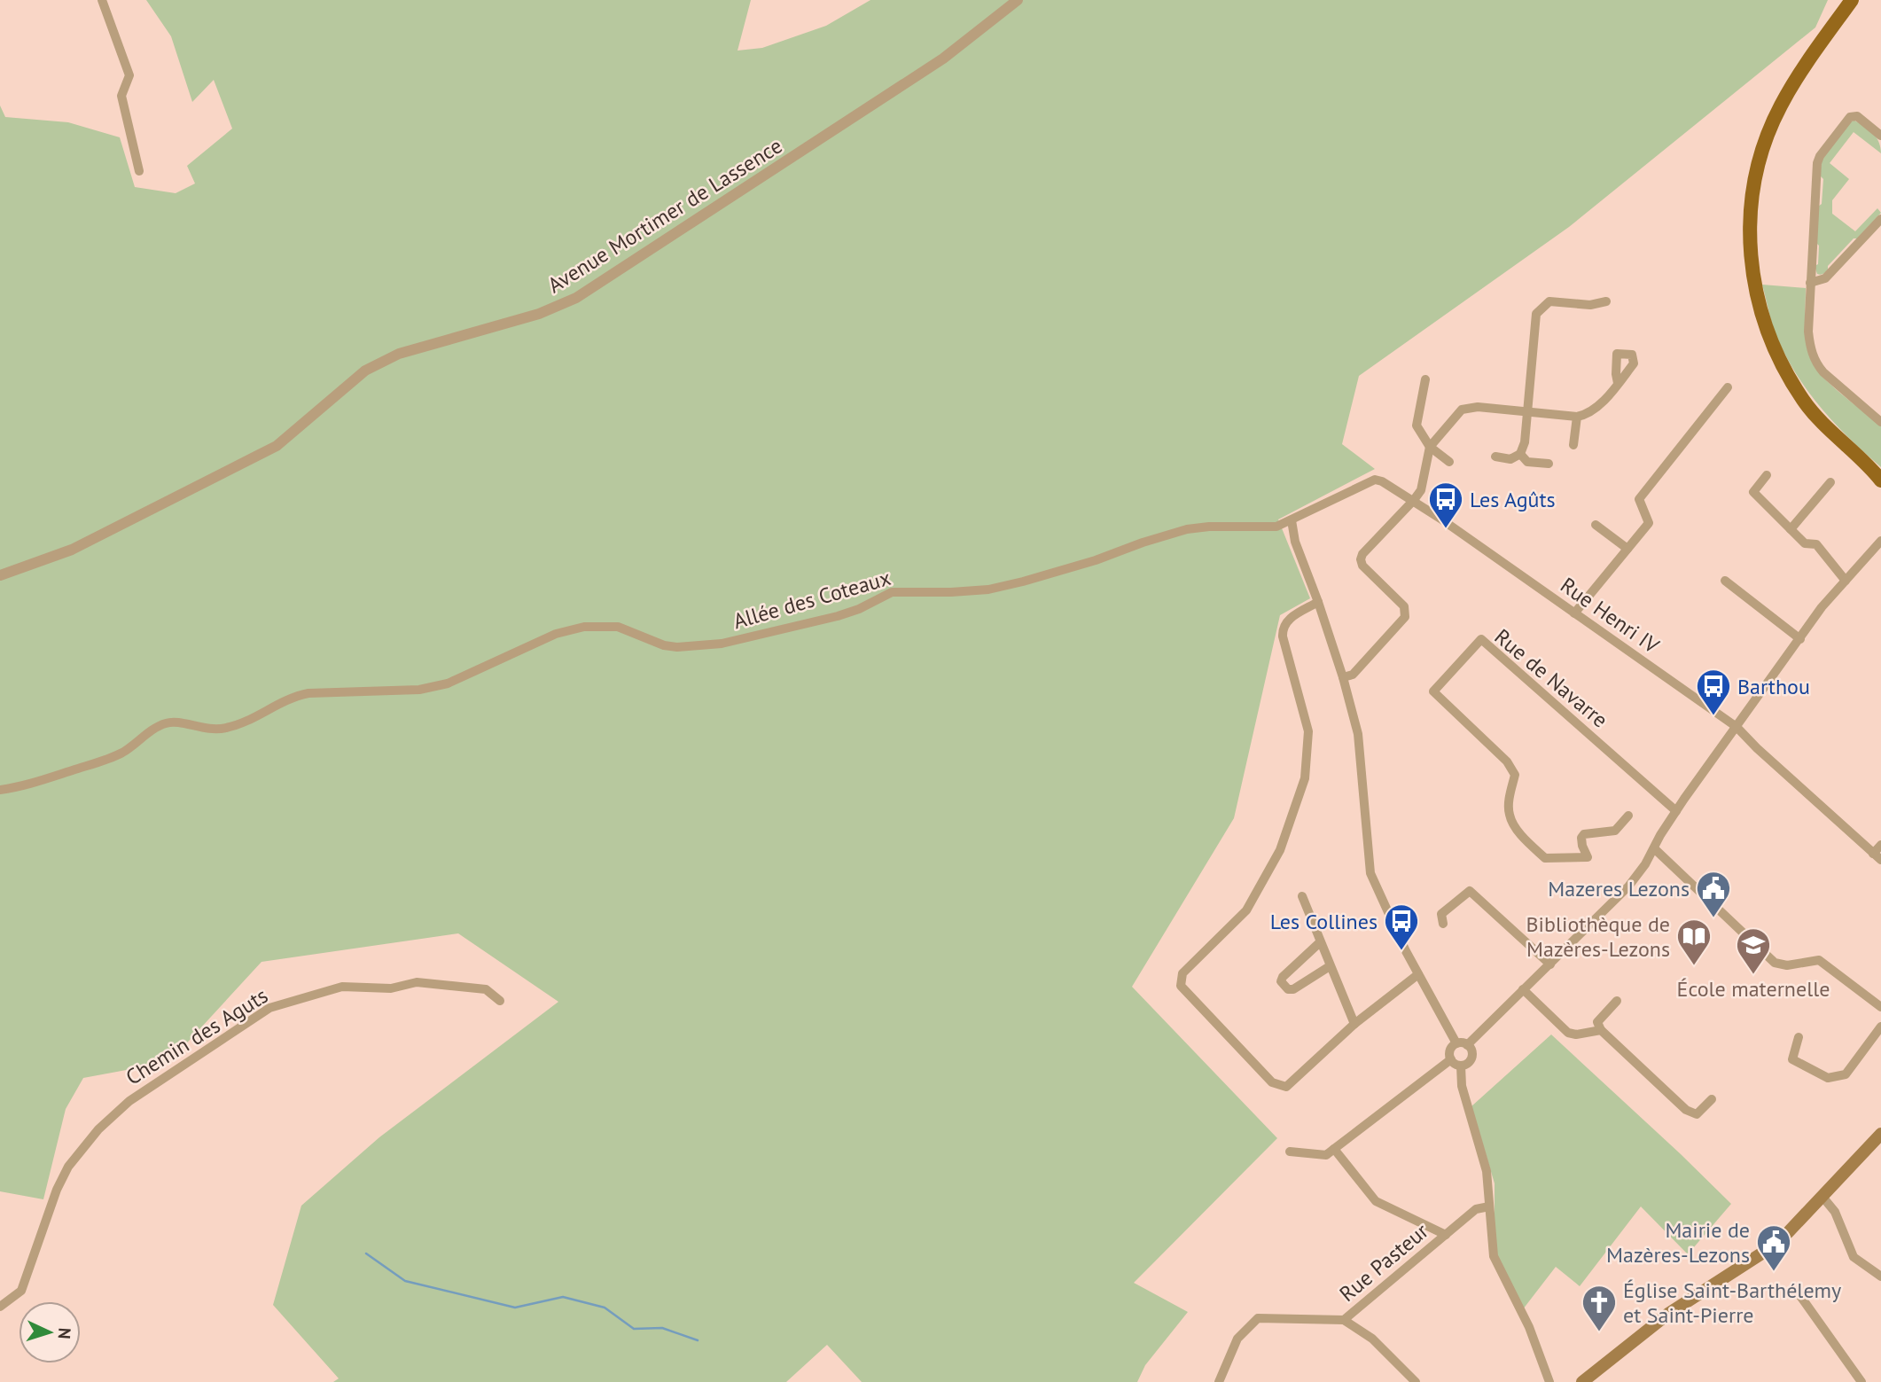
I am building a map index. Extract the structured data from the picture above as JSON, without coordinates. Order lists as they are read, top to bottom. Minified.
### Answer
{"streets":{"street":["Avenue Mortimer de Lassence","Allée des Coteaux","Rue Henri IV","Rue de Navarre","Chemin des Aguts","Rue Pasteur"]},"crossings":[["Allée des Coteaux","Rue Henri IV"]],"places":{"bus stop":["Les Agûts","Barthou","Les Collines"],"public building":["Mazeres Lezons","Mairie de Mazères-Lezons"],"library":["Bibliothèque de Mazères-Lezons"],"school or university":["École maternelle"],"church":["Église Saint-Barthélemy et Saint-Pierre"]},"north":"right"}
